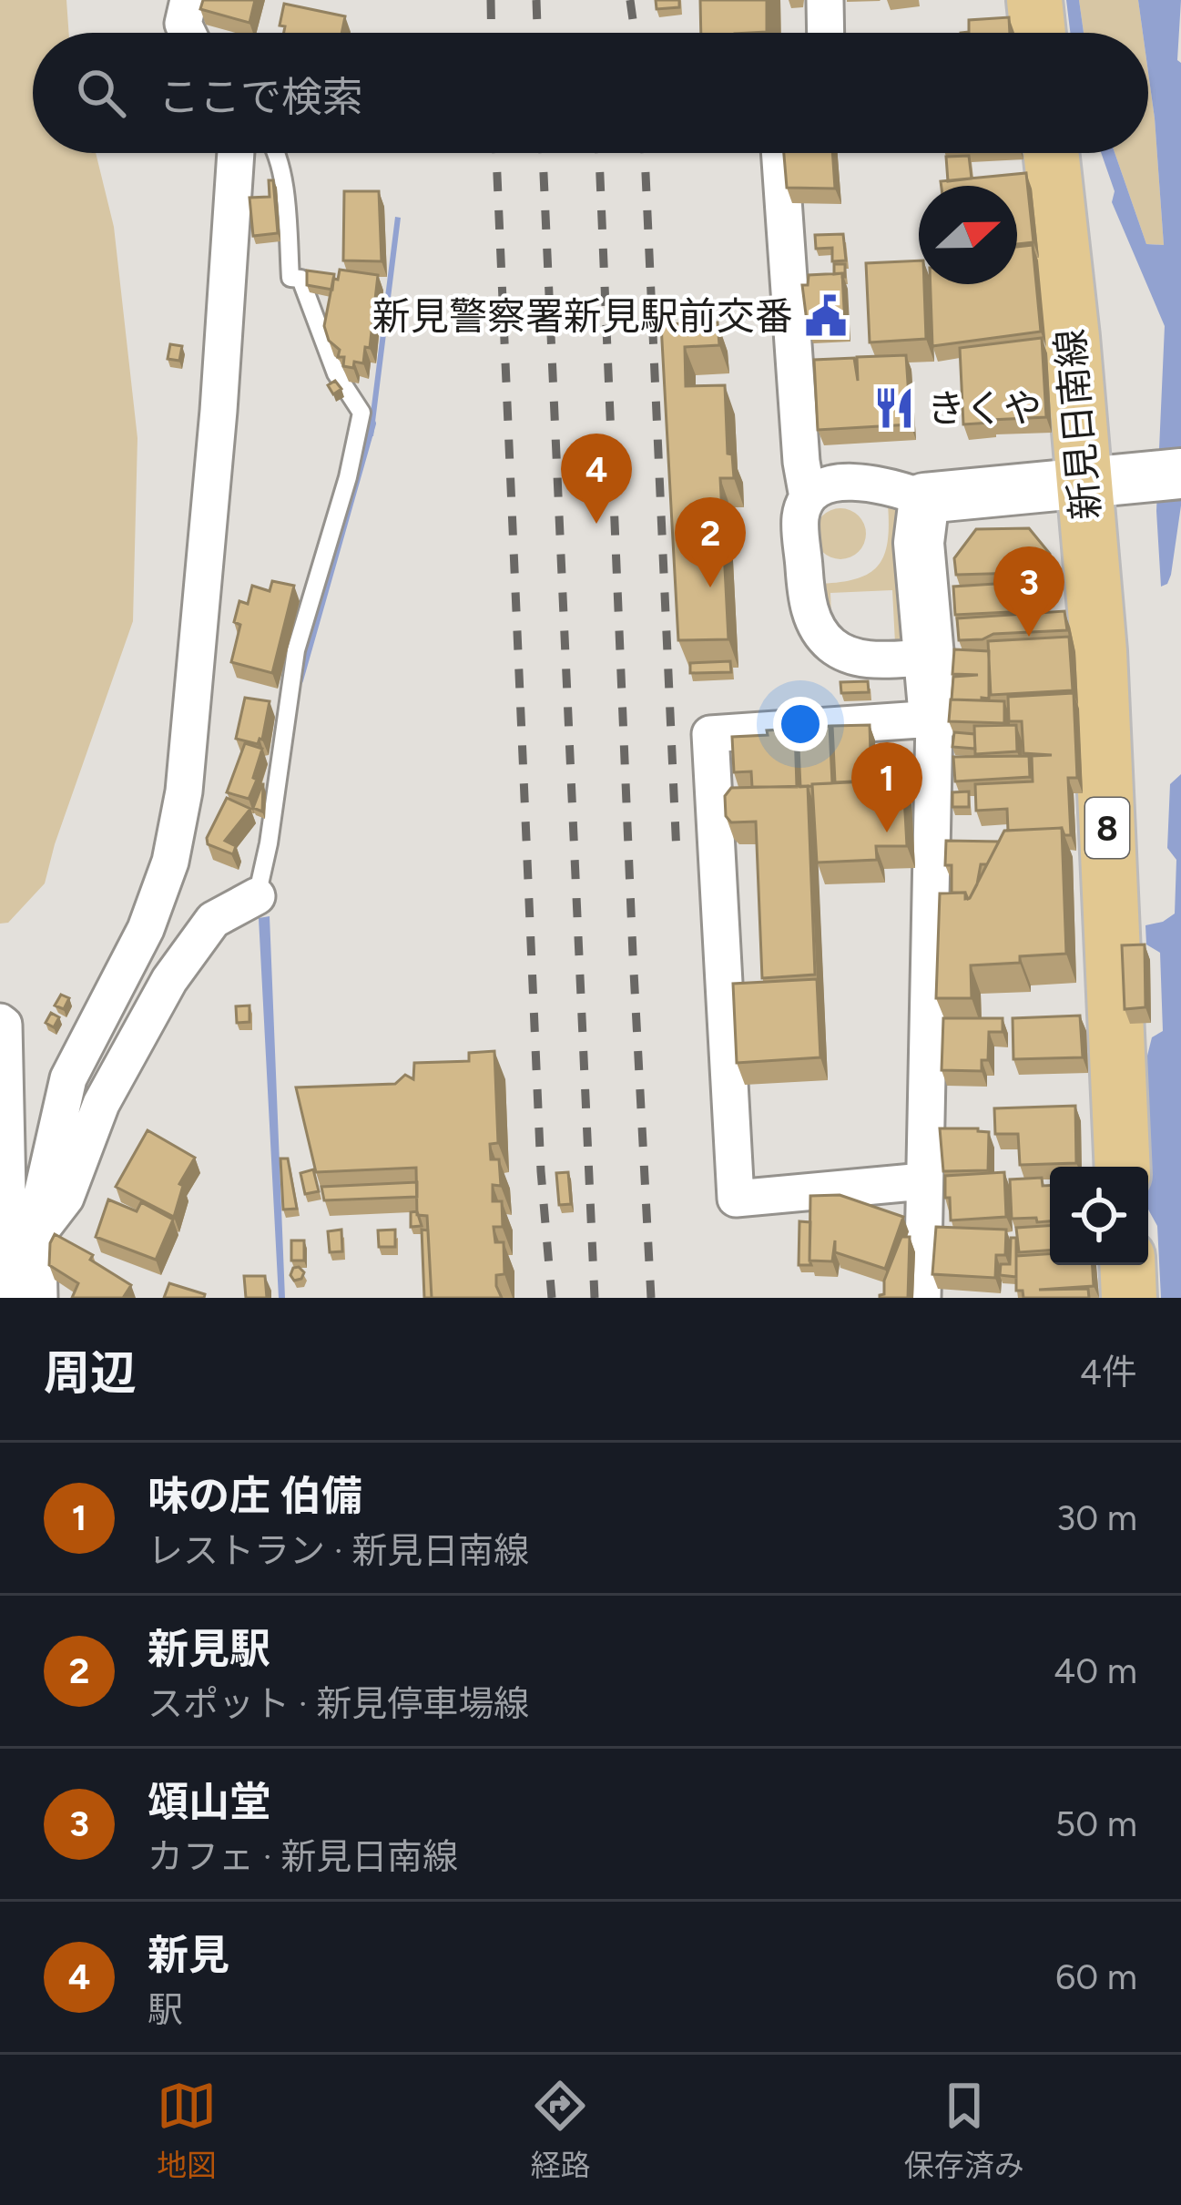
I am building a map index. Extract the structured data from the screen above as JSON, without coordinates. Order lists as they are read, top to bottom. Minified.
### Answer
{"streets":{"main road":["新見日南線","8"]},"places":{"public building":["新見警察署新見駅前交番"],"restaurant":["きくや"]},"north":"right","page":{"search":"ここで検索","pins":["4","2","3","1"],"heading":["周辺","4件"],"list":[{"mark":"1","name":"味の庄 伯備","note":"レストラン · 新見日南線","value":"30 m"},{"mark":"2","name":"新見駅","note":"スポット · 新見停車場線","value":"40 m"},{"mark":"3","name":"頌山堂","note":"カフェ · 新見日南線","value":"50 m"},{"mark":"4","name":"新見","note":"駅","value":"60 m"}],"nav":["地図","経路","保存済み"]}}
